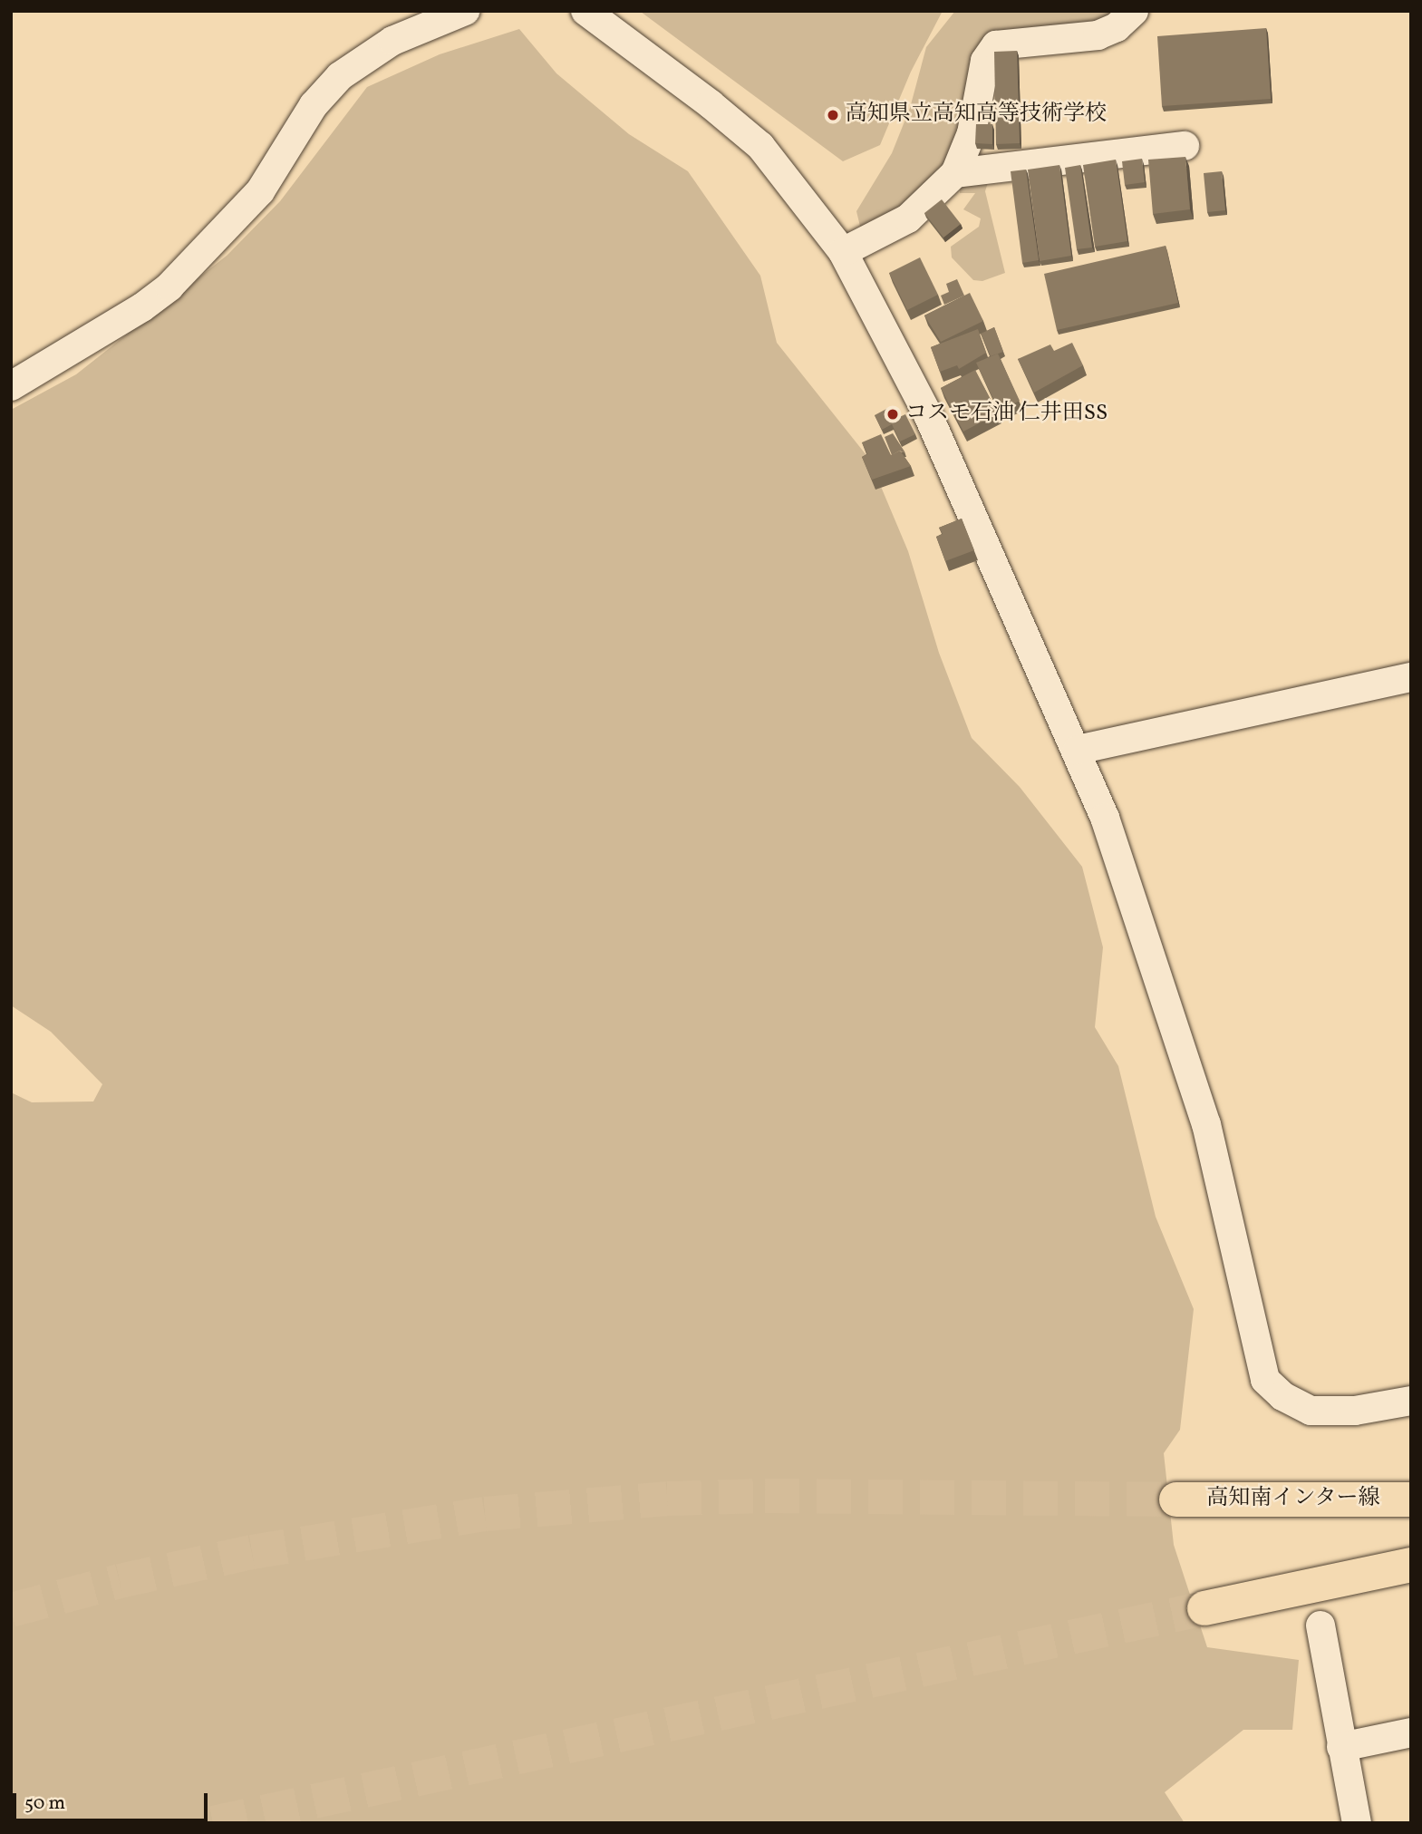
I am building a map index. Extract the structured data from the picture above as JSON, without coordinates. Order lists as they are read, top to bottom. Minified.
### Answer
{"streets":{"main road":["高知南インター線"]},"places":["高知県立高知高等技術学校","コスモ石油 仁井田SS"],"scale_bar":"50 m"}
